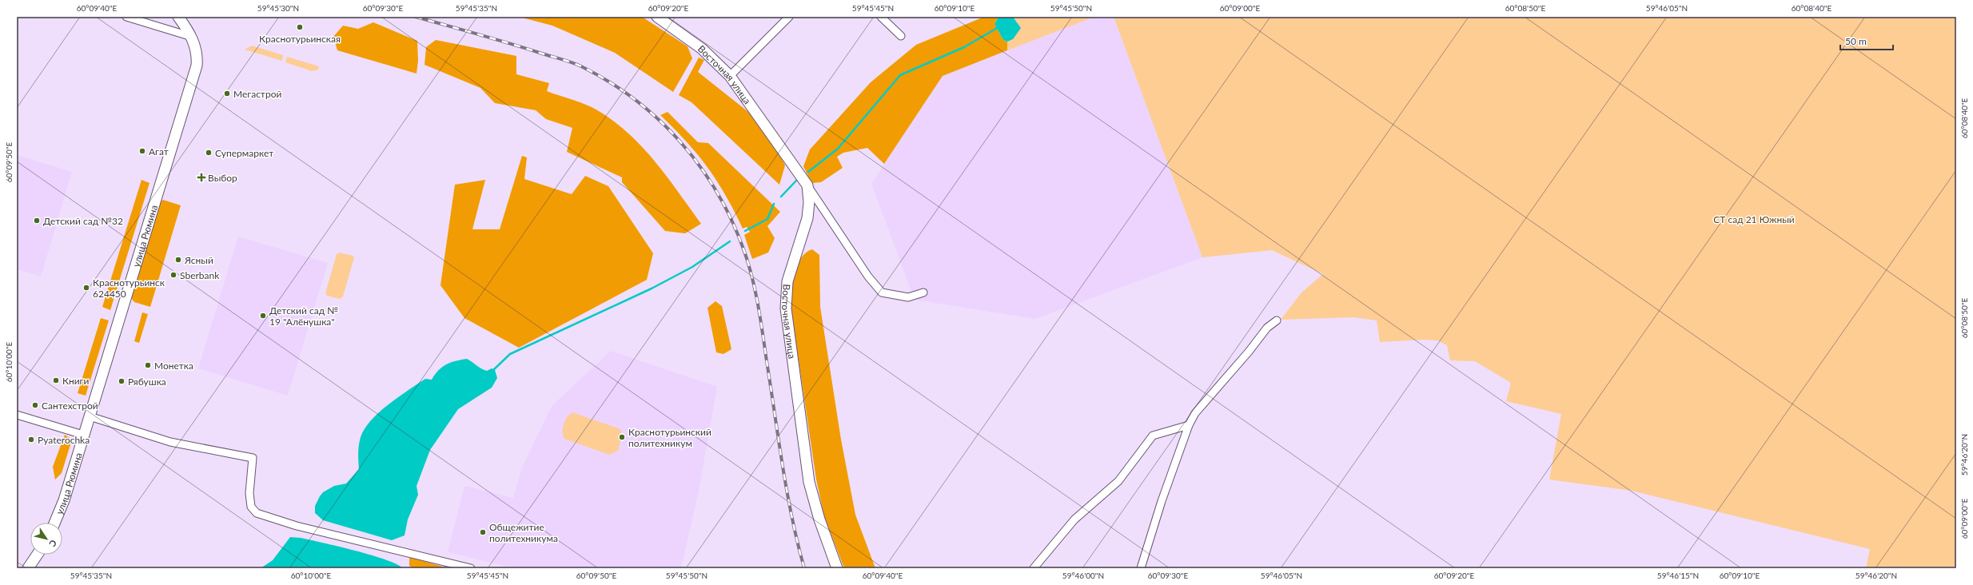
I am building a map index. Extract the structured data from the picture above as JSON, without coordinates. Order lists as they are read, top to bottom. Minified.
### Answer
{"streets":{"street":["Восточная улица","улица Рюмина"]},"parks":["СТ сад 21 Южный"],"places":{"other":["Краснотурьинская","Мегастрой","Агат","Супермаркет","Детский сад №32","Ясный","Sberbank","Краснотурьинск 624450","Детский сад № 19 \"Алёнушка\"","Монетка","Книги","Рябушка","Сантехстрой","Краснотурьинский политехникум","Pyaterochka","Общежитие политехникума"],"health":["Выбор"]},"scale_bar":"50 m","north":"bottom right","coordinates":["60°09'40\"E","59°45'30\"N","60°09'30\"E","59°45'35\"N","60°09'20\"E","59°45'45\"N","60°09'10\"E","59°45'50\"N","60°09'00\"E","60°08'50\"E","59°46'05\"N","60°08'40\"E","60°09'50\"E","60°10'00\"E","59°46'20\"N","59°46'00\"N","59°46'15\"N"]}
